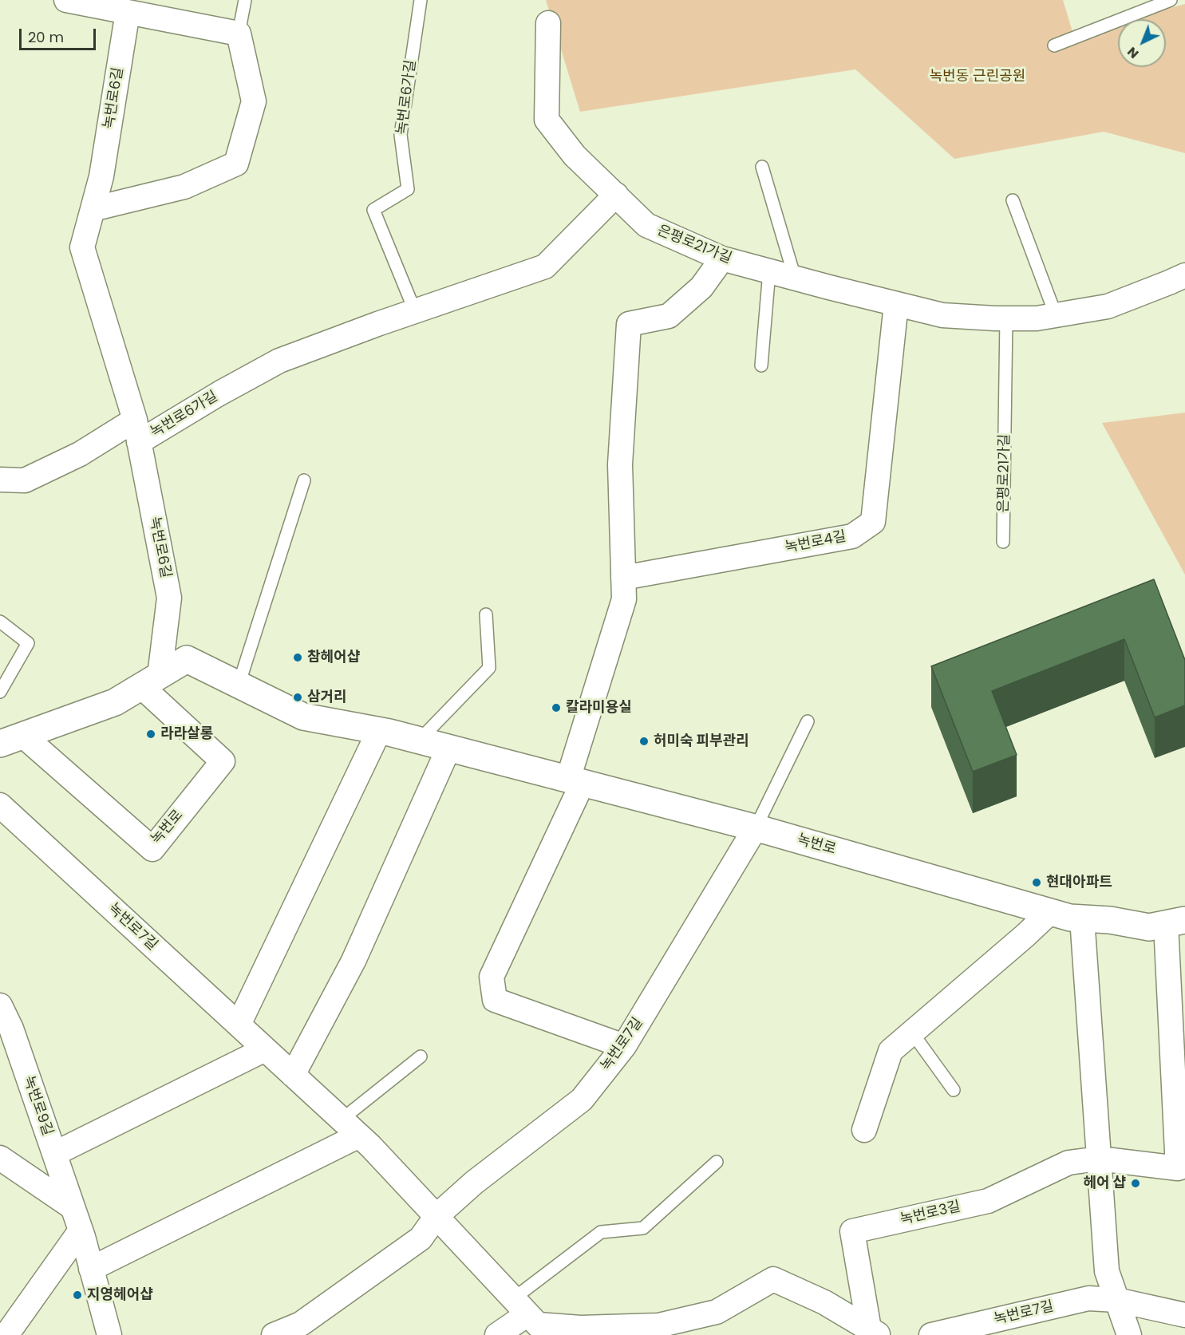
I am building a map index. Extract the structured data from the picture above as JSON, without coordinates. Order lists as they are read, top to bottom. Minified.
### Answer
{"streets":{"street":["녹번로6가길","녹번로6길","은평로21가길","녹번로4길","녹번로","녹번로7길","녹번로9길","녹번로3길"]},"crossings":[["녹번로6가길","녹번로6길"],["녹번로6가길","은평로21가길"],["녹번로6길","녹번로"],["은평로21가길","녹번로4길"],["녹번로","녹번로7길"]],"parks":["녹번동 근린공원"],"places":["참헤어샵","삼거리","칼라미용실","라라살롱","허미숙 피부관리","현대아파트","헤어 샵","지영헤어샵"],"scale_bar":"20 m","north":"bottom left"}
